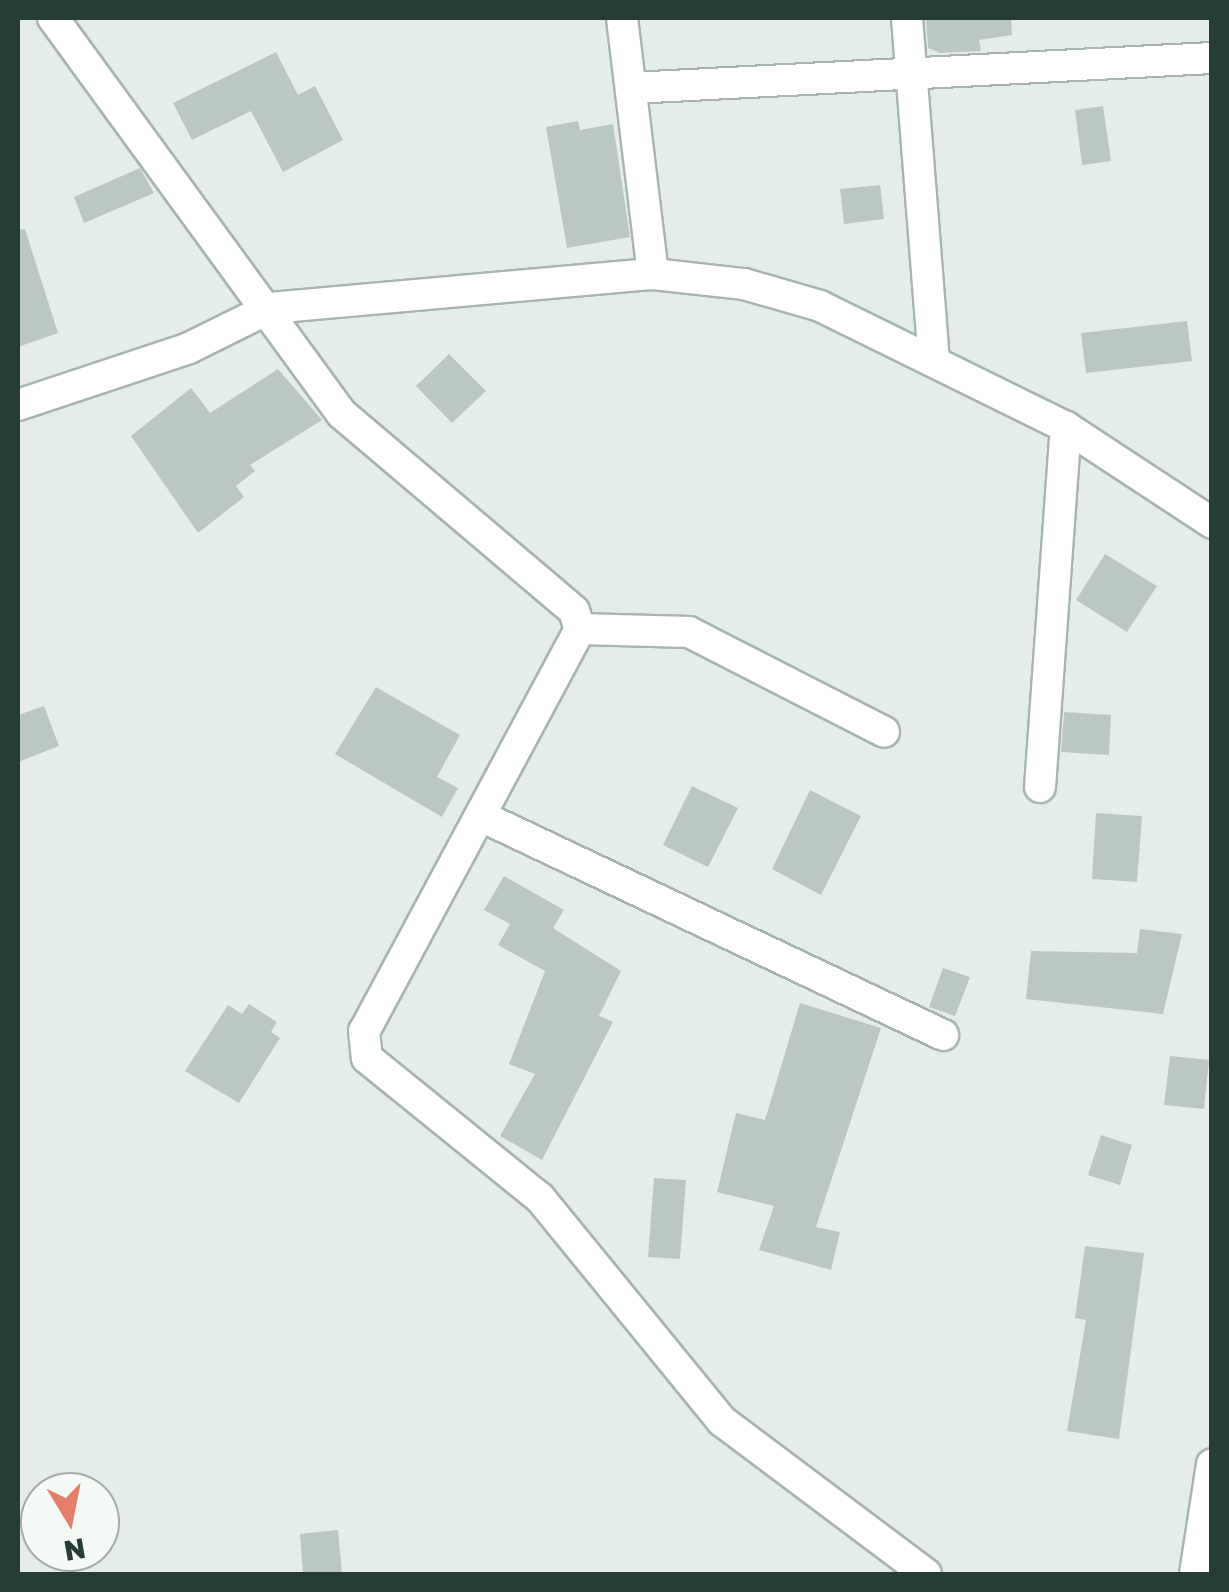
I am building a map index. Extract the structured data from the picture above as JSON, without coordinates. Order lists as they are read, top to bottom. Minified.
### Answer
{"north":"bottom"}
